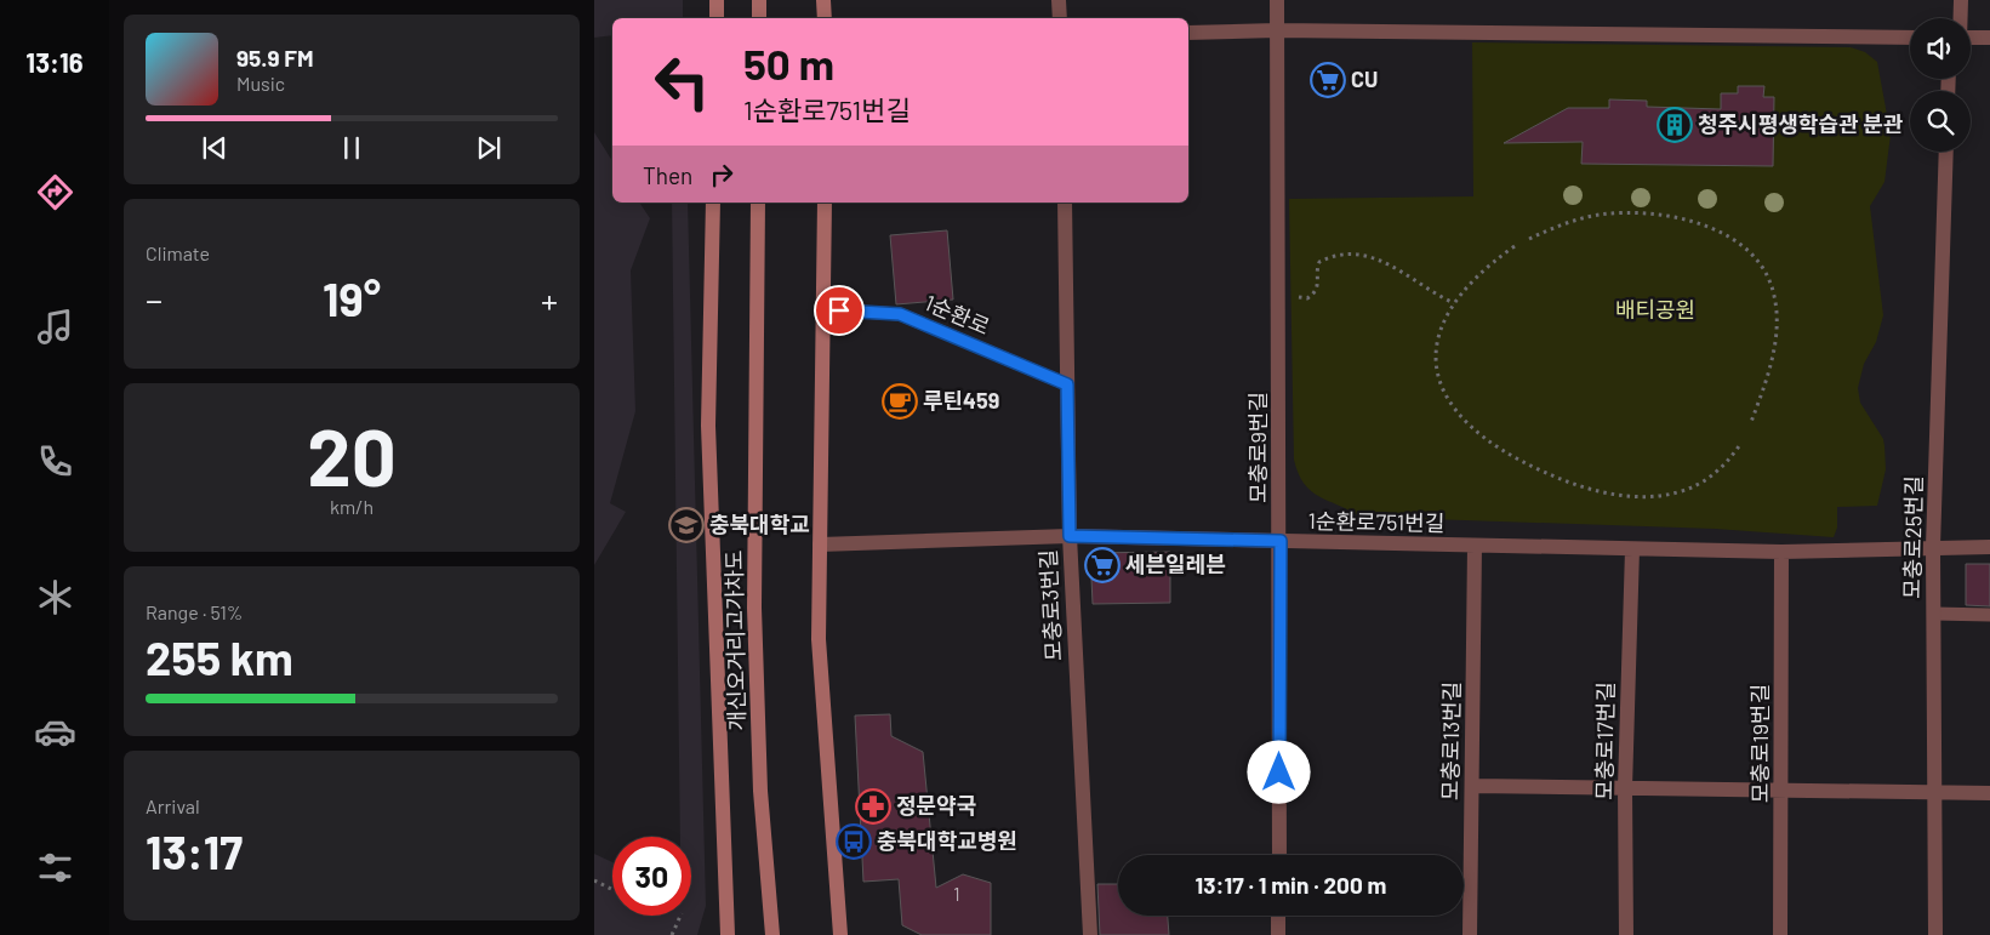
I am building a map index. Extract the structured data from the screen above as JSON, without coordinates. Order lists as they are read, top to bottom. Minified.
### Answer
{"streets":{"main road":["개신오거리고가차도"],"street":["모충로9번길","1순환로751번길","모충로25번길","모충로3번길","모충로13번길","모충로17번길","모충로19번길"],"lane":["1순환로"]},"crossings":[["1순환로","모충로3번길"],["모충로9번길","1순환로751번길"],["1순환로751번길","모충로25번길"],["1순환로751번길","모충로3번길"],["1순환로751번길","모충로13번길"],["1순환로751번길","모충로17번길"],["1순환로751번길","모충로19번길"]],"parks":["배티공원"],"places":{"supermarket":["CU","세븐일레븐"],"building":["청주시평생학습관 분관"],"cafe":["루틴459"],"school or university":["충북대학교"],"pharmacy":["정문약국"],"bus stop":["충북대학교병원"]},"house_numbers":["1"],"page":{"tabs":"13:16","turn":["50 m","1순환로751번길"],"song":["95.9 FM","Music"],"then":"Then","tile":["Climate",["20","km/h"],["Range · 51%","255 km"],["Arrival","13:17"]],"heat":["−","19°","+"],"limit":"30","trip":"13:17 · 1 min · 200 m"}}
